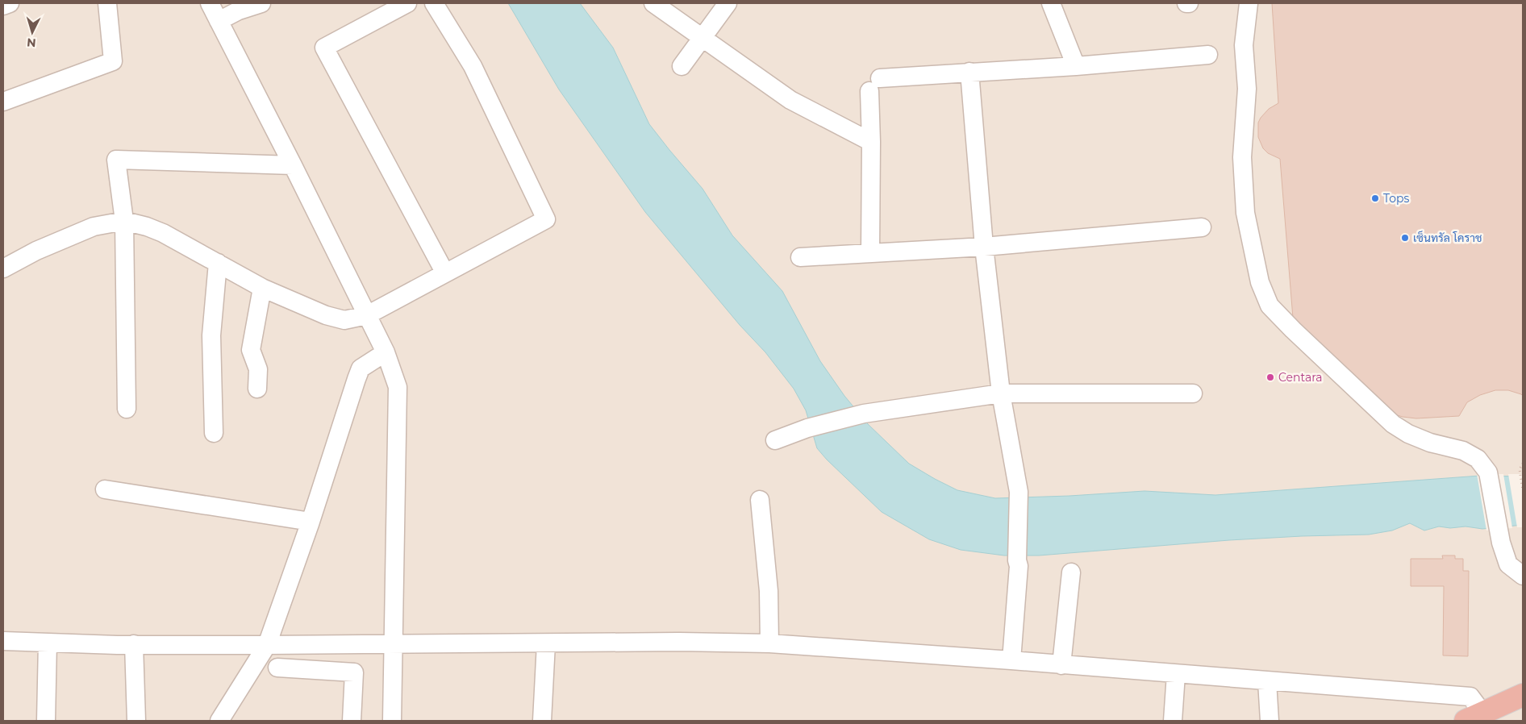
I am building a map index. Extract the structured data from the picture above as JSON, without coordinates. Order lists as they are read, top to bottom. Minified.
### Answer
{"places":["Tops","เซ็นทรัล โคราช","Centara"],"north":"bottom"}
